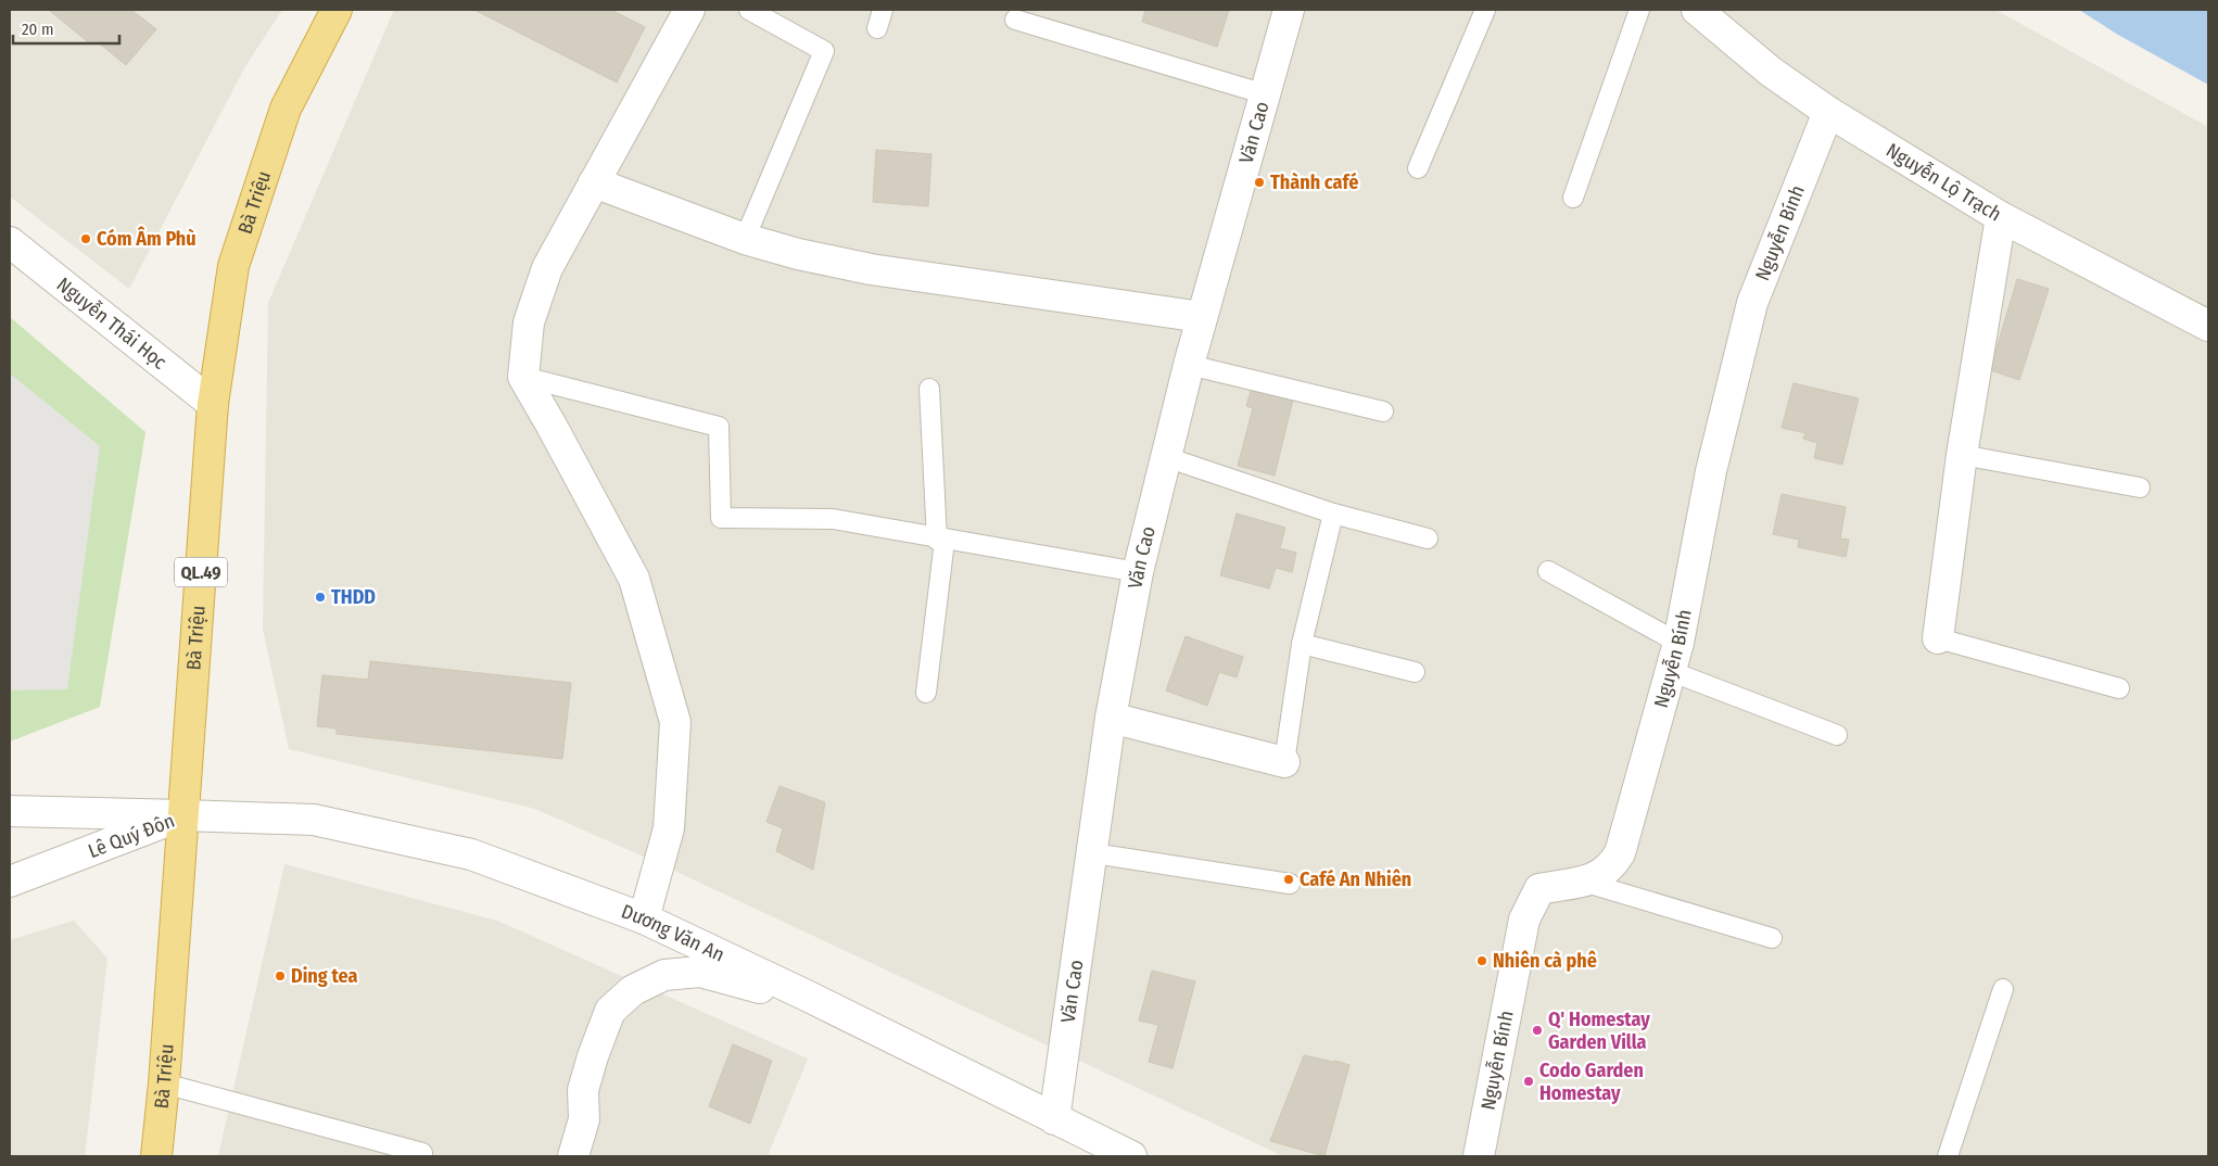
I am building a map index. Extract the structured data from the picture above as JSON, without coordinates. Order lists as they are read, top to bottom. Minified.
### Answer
{"streets":{"highway":["Bà Triệu","QL.49"],"street":["Văn Cao","Nguyễn Lộ Trạch","Nguyễn Bính","Nguyễn Thái Học","Lê Quý Đôn","Dương Văn An"]},"crossings":[["Văn Cao","Dương Văn An"],["Nguyễn Lộ Trạch","Nguyễn Bính"],["Bà Triệu","Nguyễn Thái Học"],["Bà Triệu","Lê Quý Đôn"],["Bà Triệu","Dương Văn An"],["Lê Quý Đôn","Dương Văn An"]],"places":["Thành café","Cóm Âm Phù","THDD","Café An Nhiên","Nhiên cà phê","Ding tea","Q' Homestay Garden Villa","Codo Garden Homestay"],"scale_bar":"20 m"}
